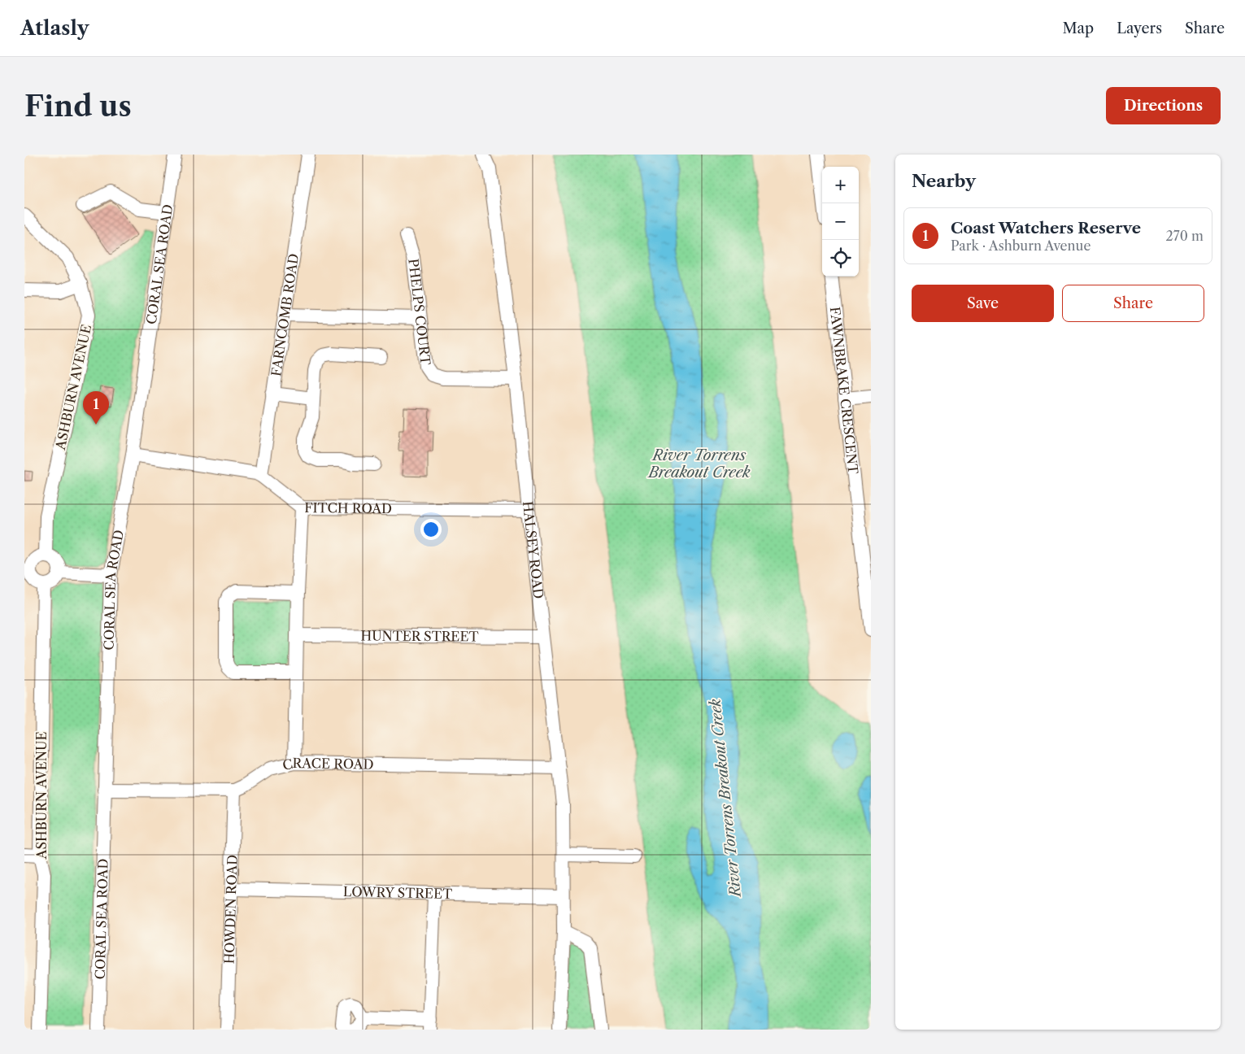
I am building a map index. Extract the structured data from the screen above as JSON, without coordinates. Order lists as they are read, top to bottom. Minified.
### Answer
{"streets":{"street":["CORAL SEA ROAD","PHELPS COURT","FARNCOMB ROAD","ASHBURN AVENUE","FAWNBRAKE CRESCENT","FITCH ROAD","HALSEY ROAD","HUNTER STREET","CRACE ROAD","LOWRY STREET","HOWDEN ROAD"]},"crossings":[["CORAL SEA ROAD","FITCH ROAD"],["CORAL SEA ROAD","CRACE ROAD"],["PHELPS COURT","HALSEY ROAD"],["FARNCOMB ROAD","FITCH ROAD"],["FITCH ROAD","HALSEY ROAD"],["HALSEY ROAD","HUNTER STREET"],["HALSEY ROAD","CRACE ROAD"],["HALSEY ROAD","LOWRY STREET"],["CRACE ROAD","HOWDEN ROAD"],["LOWRY STREET","HOWDEN ROAD"]],"water":["River Torrens Breakout Creek"],"page":{"header":"Atlasly","nav":["Map","Layers","Share"],"buttons":["Directions",["Save","Share"]],"title":"Find us","heading":"Nearby","map_buttons":["+","−"],"list":[{"mark":"1","name":"Coast Watchers Reserve","note":"Park · Ashburn Avenue","value":"270 m"}],"pins":"1"}}
